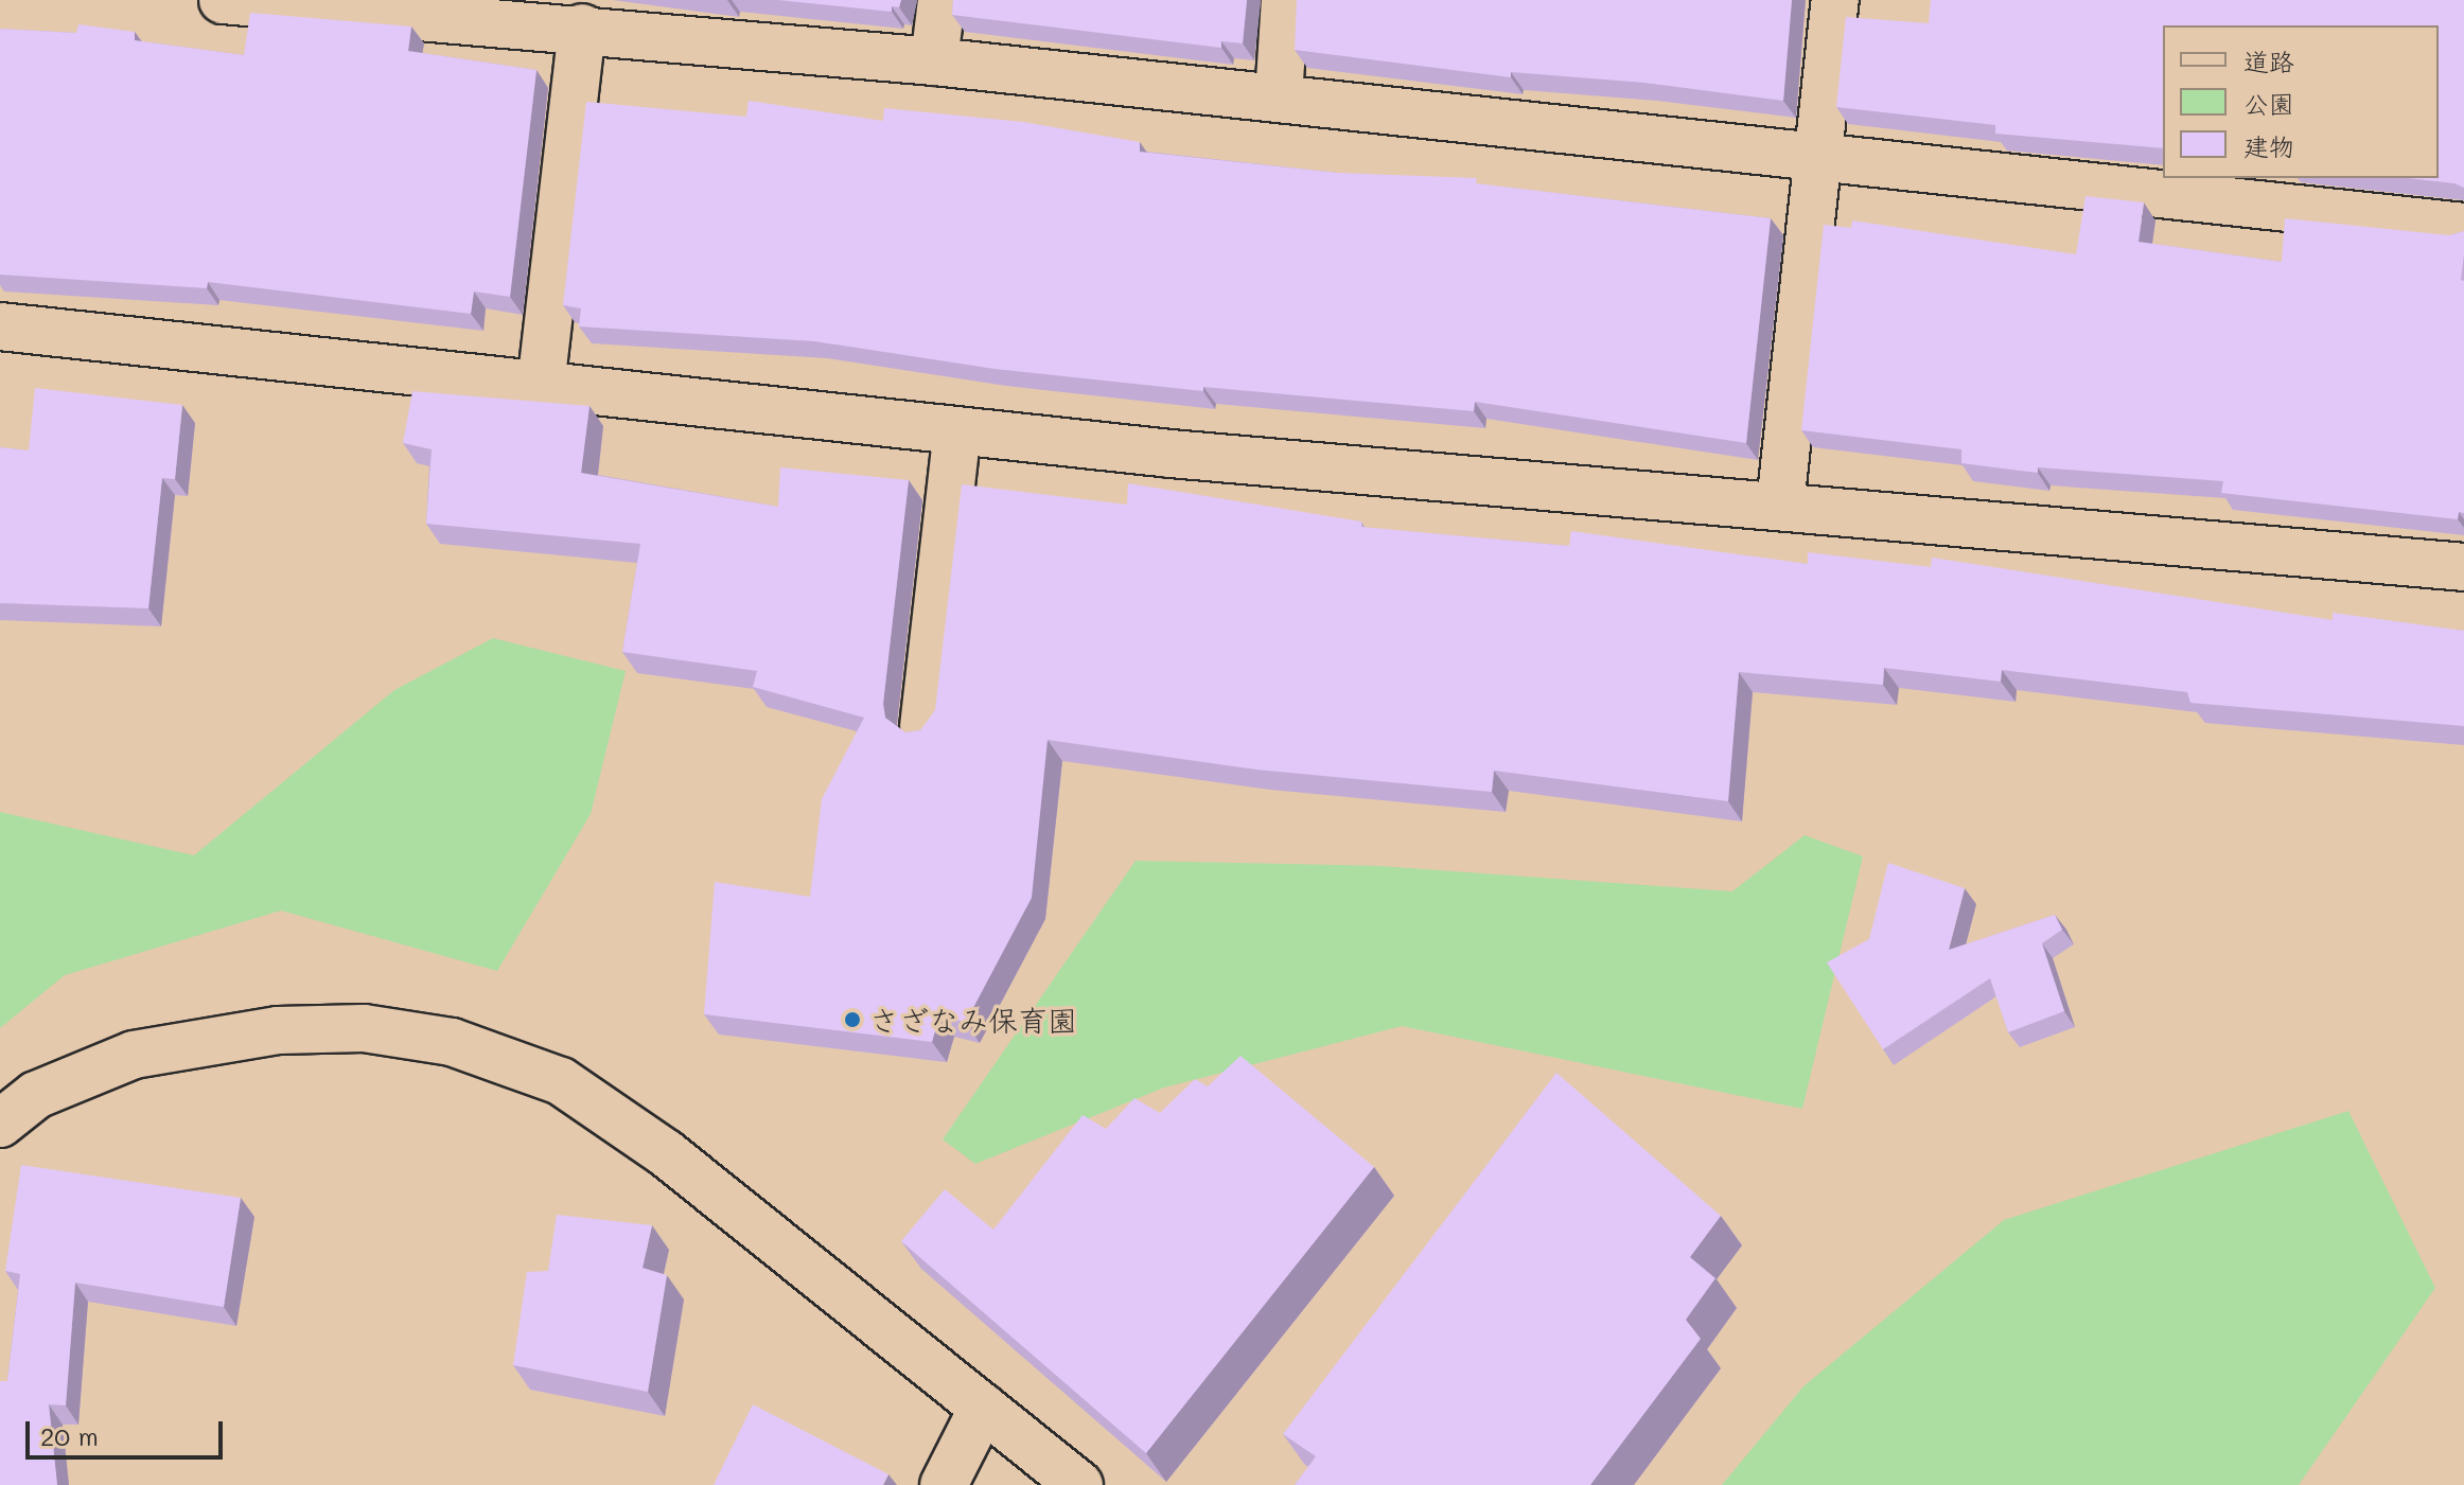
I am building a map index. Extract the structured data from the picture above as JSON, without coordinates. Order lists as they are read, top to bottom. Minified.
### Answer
{"places":["さざなみ保育園"],"legend":["道路","公園","建物"],"scale_bar":"20 m"}
